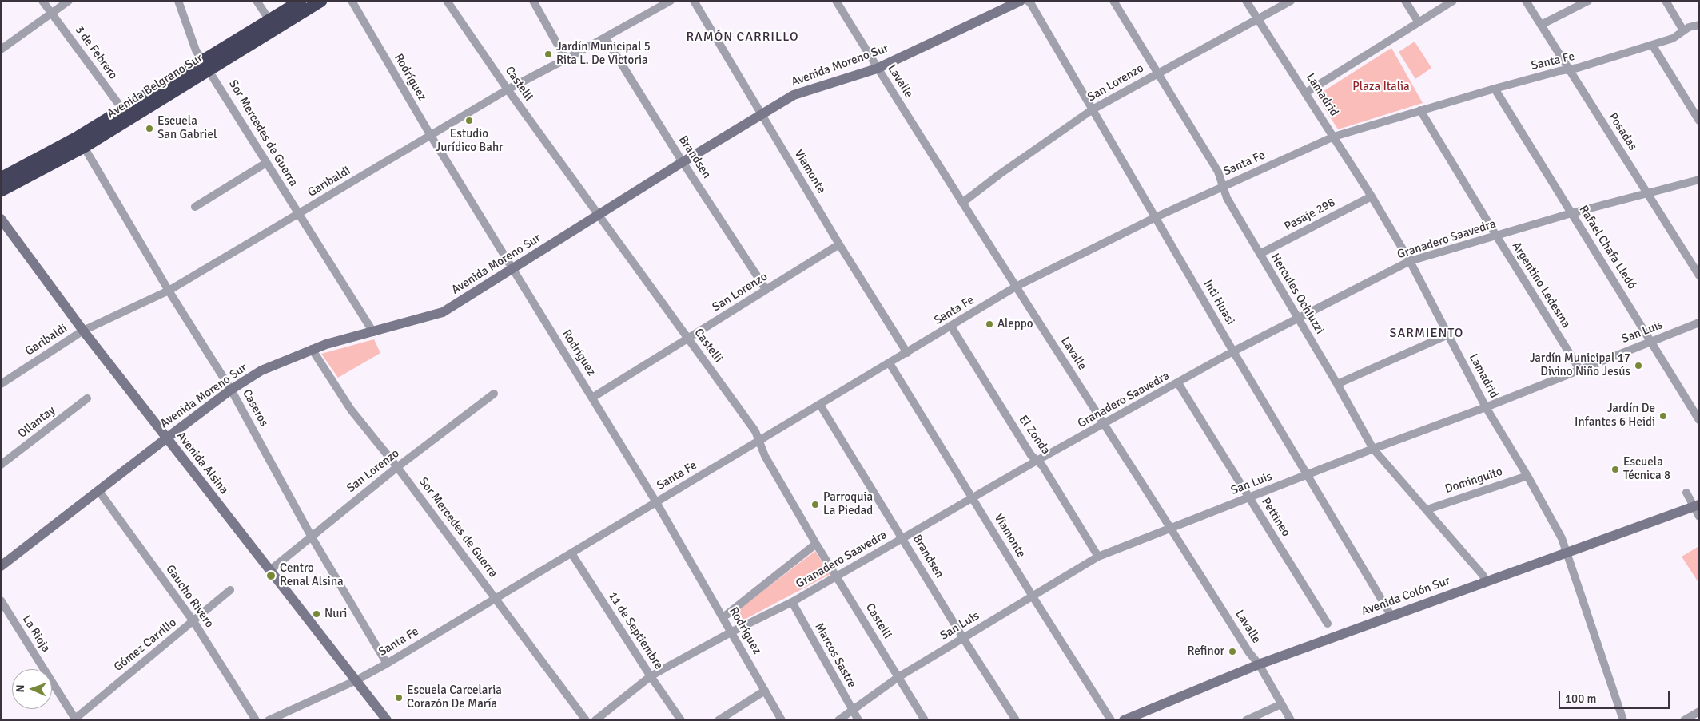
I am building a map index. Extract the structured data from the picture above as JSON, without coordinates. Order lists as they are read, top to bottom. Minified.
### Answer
{"streets":{"highway":["Avenida Belgrano Sur"],"main road":["Avenida Moreno Sur","Avenida Alsina","Avenida Colón Sur"],"street":["3 de Febrero","Santa Fe","Rodríguez","Lavalle","San Lorenzo","Castelli","Lamadrid","Posadas","Sor Mercedes de Guerra","Brandsen","Viamonte","Garibaldi","Pasaje 298","Granadero Saavedra","Rafael Chafa Lledó","Argentino Ledesma","Hercules Ochiuzzi","Inti Huasi","San Luis","Caseros","Ollantay","El Zonda","Dominguito","Pettineo","Gaucho Rivero","11 de Septiembre","La Rioja","Gómez Carrillo","Marcos Sastre"]},"crossings":[["3 de Febrero","Avenida Belgrano Sur"],["Santa Fe","Rodríguez"],["Santa Fe","Lavalle"],["Santa Fe","Castelli"],["Santa Fe","Lamadrid"],["Santa Fe","Posadas"],["Santa Fe","Sor Mercedes de Guerra"],["Santa Fe","Brandsen"],["Santa Fe","Viamonte"],["Santa Fe","Rafael Chafa Lledó"],["Santa Fe","Argentino Ledesma"],["Santa Fe","Hercules Ochiuzzi"],["Santa Fe","Inti Huasi"],["Santa Fe","Caseros"],["Santa Fe","El Zonda"],["Santa Fe","Avenida Alsina"],["Santa Fe","11 de Septiembre"],["Avenida Moreno Sur","Rodríguez"],["Avenida Moreno Sur","Lavalle"],["Avenida Moreno Sur","Castelli"],["Avenida Moreno Sur","Sor Mercedes de Guerra"],["Avenida Moreno Sur","Brandsen"],["Avenida Moreno Sur","Viamonte"],["Avenida Moreno Sur","Caseros"],["Avenida Moreno Sur","Avenida Alsina"],["Avenida Moreno Sur","Gaucho Rivero"],["Rodríguez","San Lorenzo"],["Rodríguez","Garibaldi"],["Rodríguez","Granadero Saavedra"],["Lavalle","San Lorenzo"],["Lavalle","Granadero Saavedra"],["Lavalle","San Luis"],["Lavalle","Avenida Colón Sur"],["San Lorenzo","Castelli"],["San Lorenzo","Lamadrid"],["San Lorenzo","Sor Mercedes de Guerra"],["San Lorenzo","Brandsen"],["San Lorenzo","Viamonte"],["San Lorenzo","Hercules Ochiuzzi"],["San Lorenzo","Inti Huasi"],["San Lorenzo","Caseros"],["San Lorenzo","Avenida Alsina"],["Castelli","Garibaldi"],["Castelli","Granadero Saavedra"],["Castelli","San Luis"],["Avenida Belgrano Sur","Sor Mercedes de Guerra"],["Avenida Belgrano Sur","Caseros"],["Lamadrid","Pasaje 298"],["Lamadrid","Granadero Saavedra"],["Lamadrid","San Luis"],["Lamadrid","Dominguito"],["Lamadrid","Avenida Colón Sur"],["Posadas","Granadero Saavedra"],["Sor Mercedes de Guerra","Garibaldi"],["Brandsen","Garibaldi"],["Brandsen","Granadero Saavedra"],["Brandsen","San Luis"],["Viamonte","Granadero Saavedra"],["Viamonte","San Luis"],["Garibaldi","Caseros"],["Garibaldi","Avenida Alsina"],["Pasaje 298","Hercules Ochiuzzi"],["Granadero Saavedra","Rafael Chafa Lledó"],["Granadero Saavedra","Argentino Ledesma"],["Granadero Saavedra","Hercules Ochiuzzi"],["Granadero Saavedra","Inti Huasi"],["Granadero Saavedra","El Zonda"],["Granadero Saavedra","Pettineo"],["Granadero Saavedra","11 de Septiembre"],["Granadero Saavedra","Marcos Sastre"],["Rafael Chafa Lledó","San Luis"],["Argentino Ledesma","San Luis"],["Hercules Ochiuzzi","San Luis"],["Hercules Ochiuzzi","Dominguito"],["Hercules Ochiuzzi","Avenida Colón Sur"],["Inti Huasi","San Luis"],["Inti Huasi","Avenida Colón Sur"],["San Luis","El Zonda"],["San Luis","Pettineo"],["San Luis","Marcos Sastre"],["Gaucho Rivero","Gómez Carrillo"],["La Rioja","Gómez Carrillo"]],"districts":["RAMÓN CARRILLO","SARMIENTO"],"parks":["Plaza Italia"],"places":["Jardín Municipal 5 Rita L. De Victoria","Estudio Jurídico Bahr","Escuela San Gabriel","Aleppo","Jardín Municipal 17 Divino Niño Jesús","Jardín De Infantes 6 Heidi","Escuela Técnica 8","Parroquia La Piedad","Centro Renal Alsina","Nuri","Refinor","Escuela Carcelaria Corazón De María"],"scale_bar":"100 m","north":"left"}
